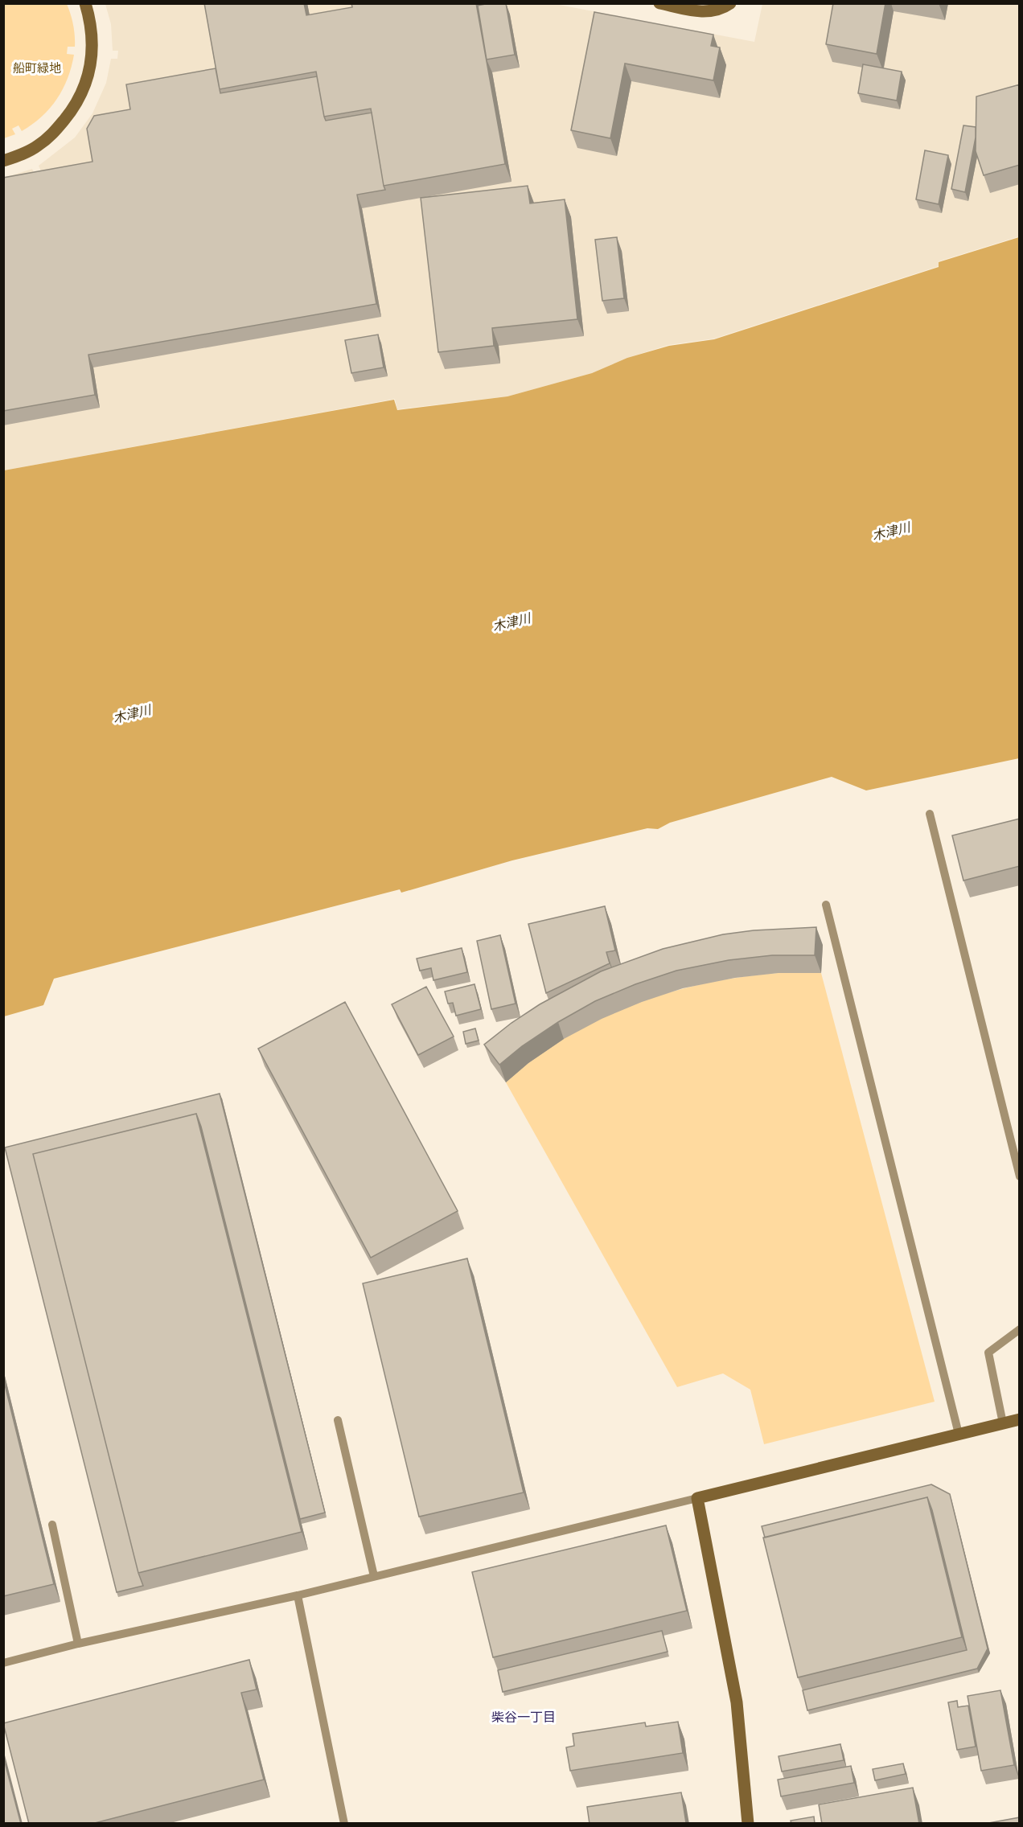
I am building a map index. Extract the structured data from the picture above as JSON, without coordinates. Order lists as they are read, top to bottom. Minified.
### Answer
{"districts":["柴谷一丁目"],"water":["木津川"],"parks":["船町緑地"]}
